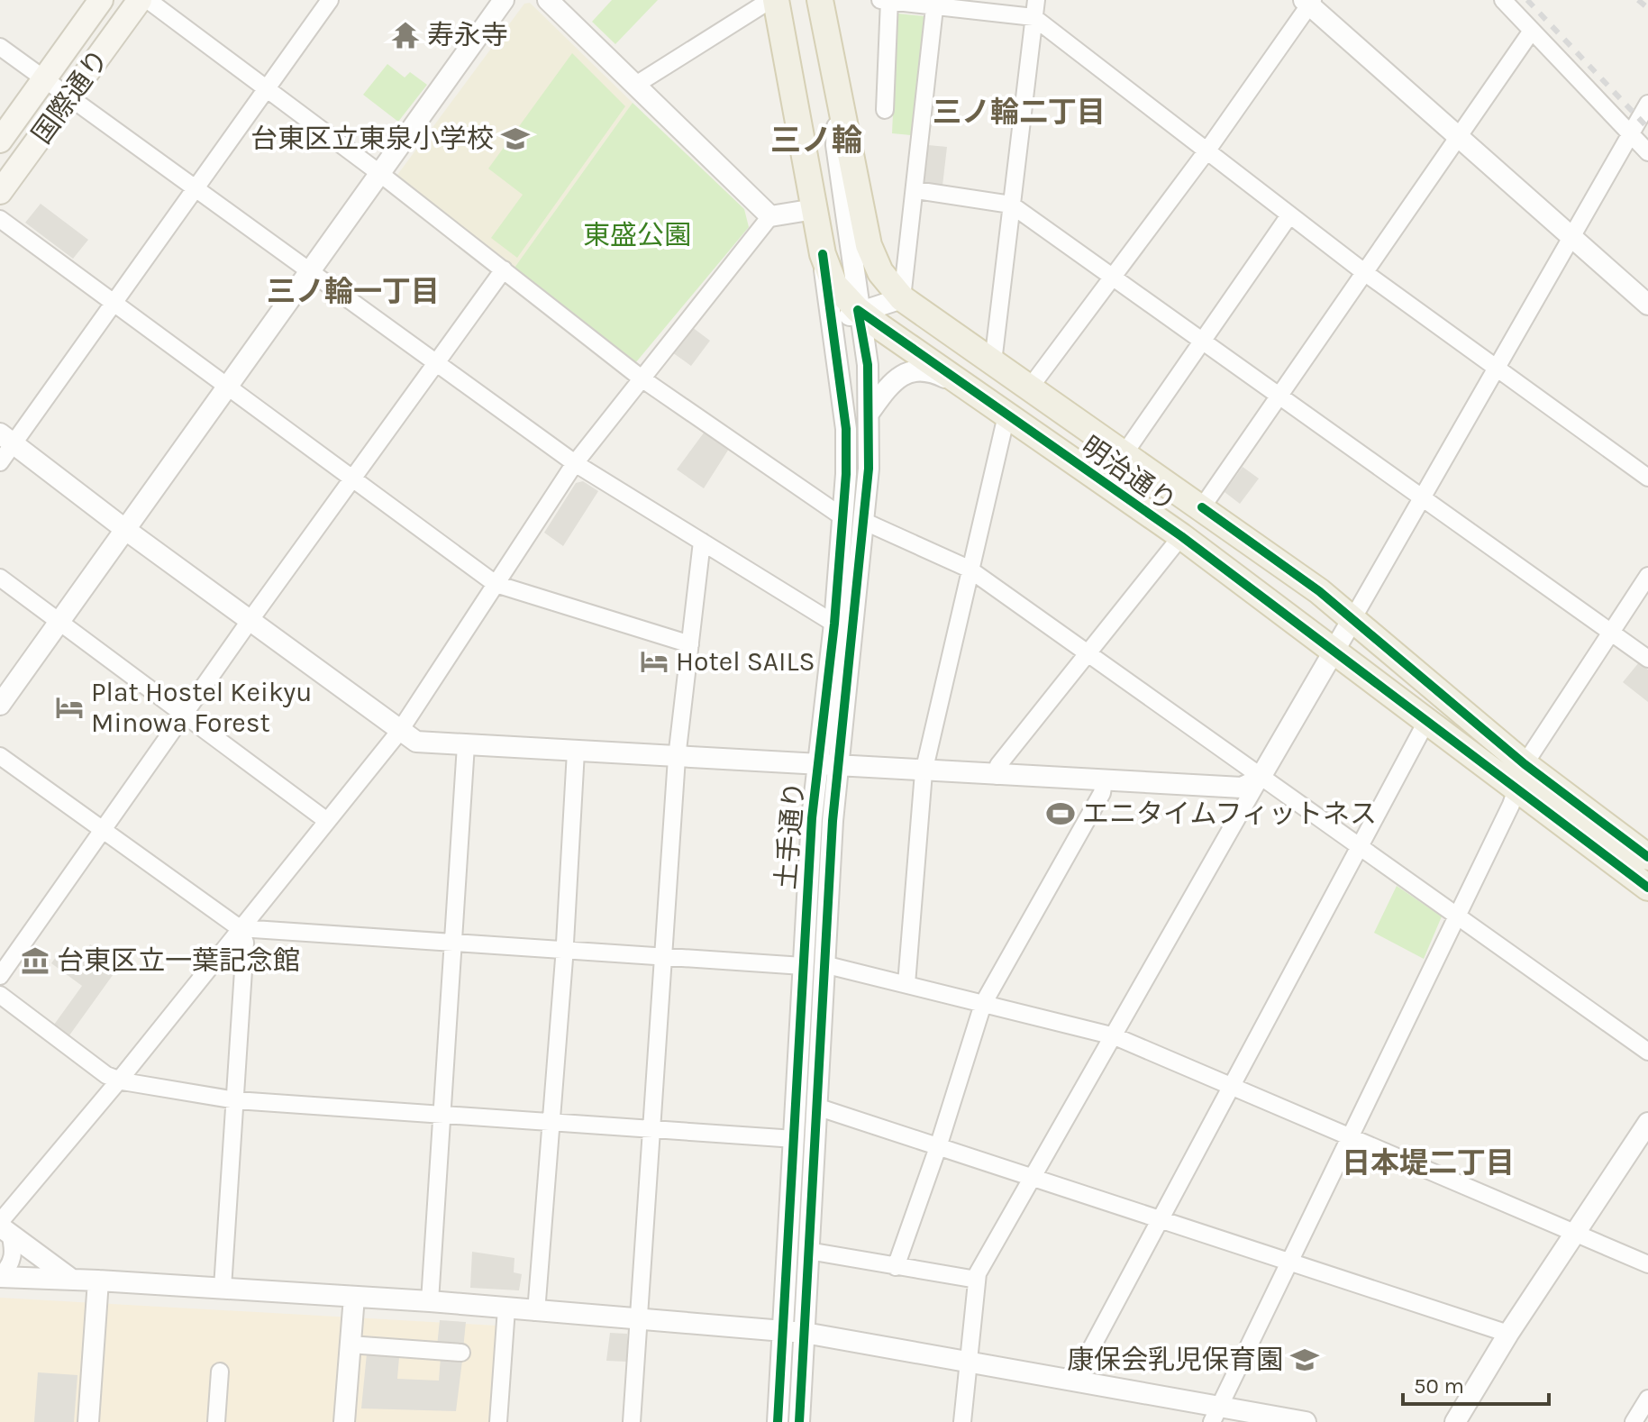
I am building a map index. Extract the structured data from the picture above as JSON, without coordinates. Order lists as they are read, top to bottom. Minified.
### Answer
{"streets":{"main road":["国際通り","明治通り"],"street":["土手通り"]},"crossings":[["明治通り","土手通り"]],"districts":["三ノ輪二丁目","三ノ輪","三ノ輪一丁目","日本堤二丁目"],"parks":["東盛公園"],"places":{"temple":["寿永寺"],"school or university":["台東区立東泉小学校","康保会乳児保育園"],"hotel":["Hotel SAILS","Plat Hostel Keikyu Minowa Forest"],"sports":["エニタイムフィットネス"],"museum":["台東区立一葉記念館"]},"scale_bar":"50 m"}
